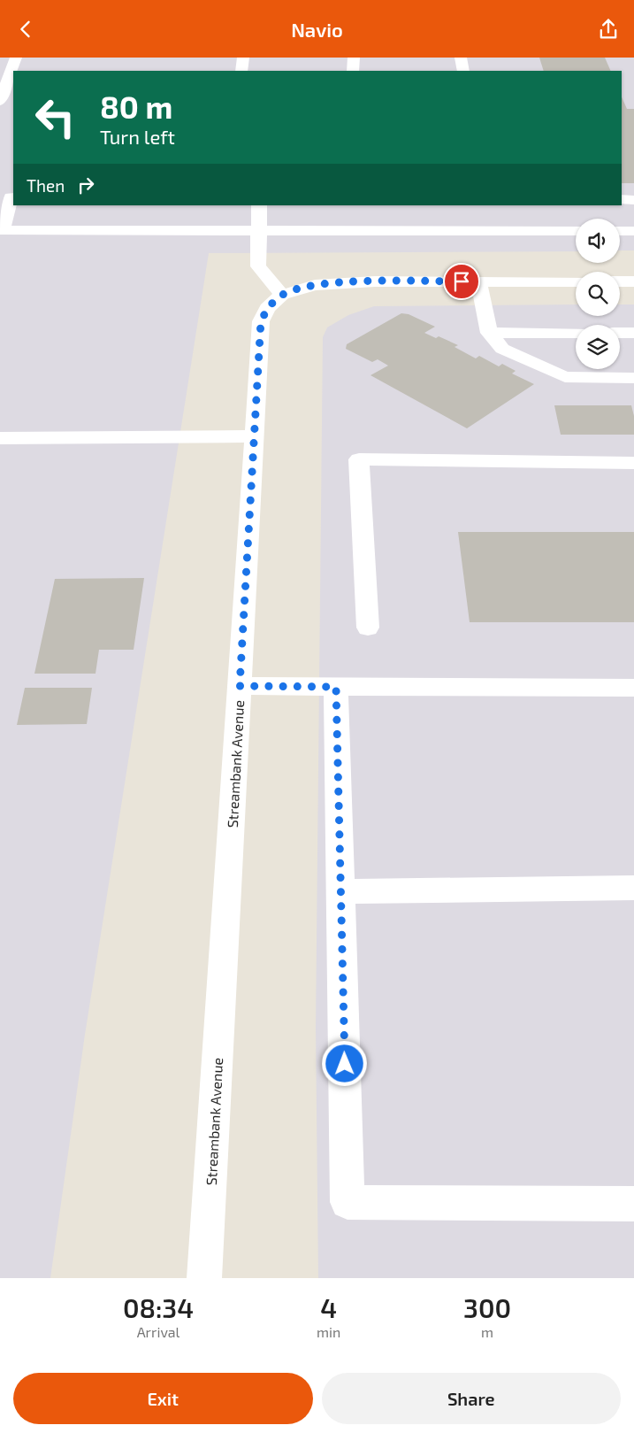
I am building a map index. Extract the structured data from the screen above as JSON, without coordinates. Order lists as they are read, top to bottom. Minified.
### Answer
{"streets":{"street":["Streambank Avenue"]},"page":{"header":"Navio","turn":["80 m","Turn left"],"then":"Then","eta":["08:34","Arrival","4","min","300","m"],"buttons":["Exit","Share"]}}
